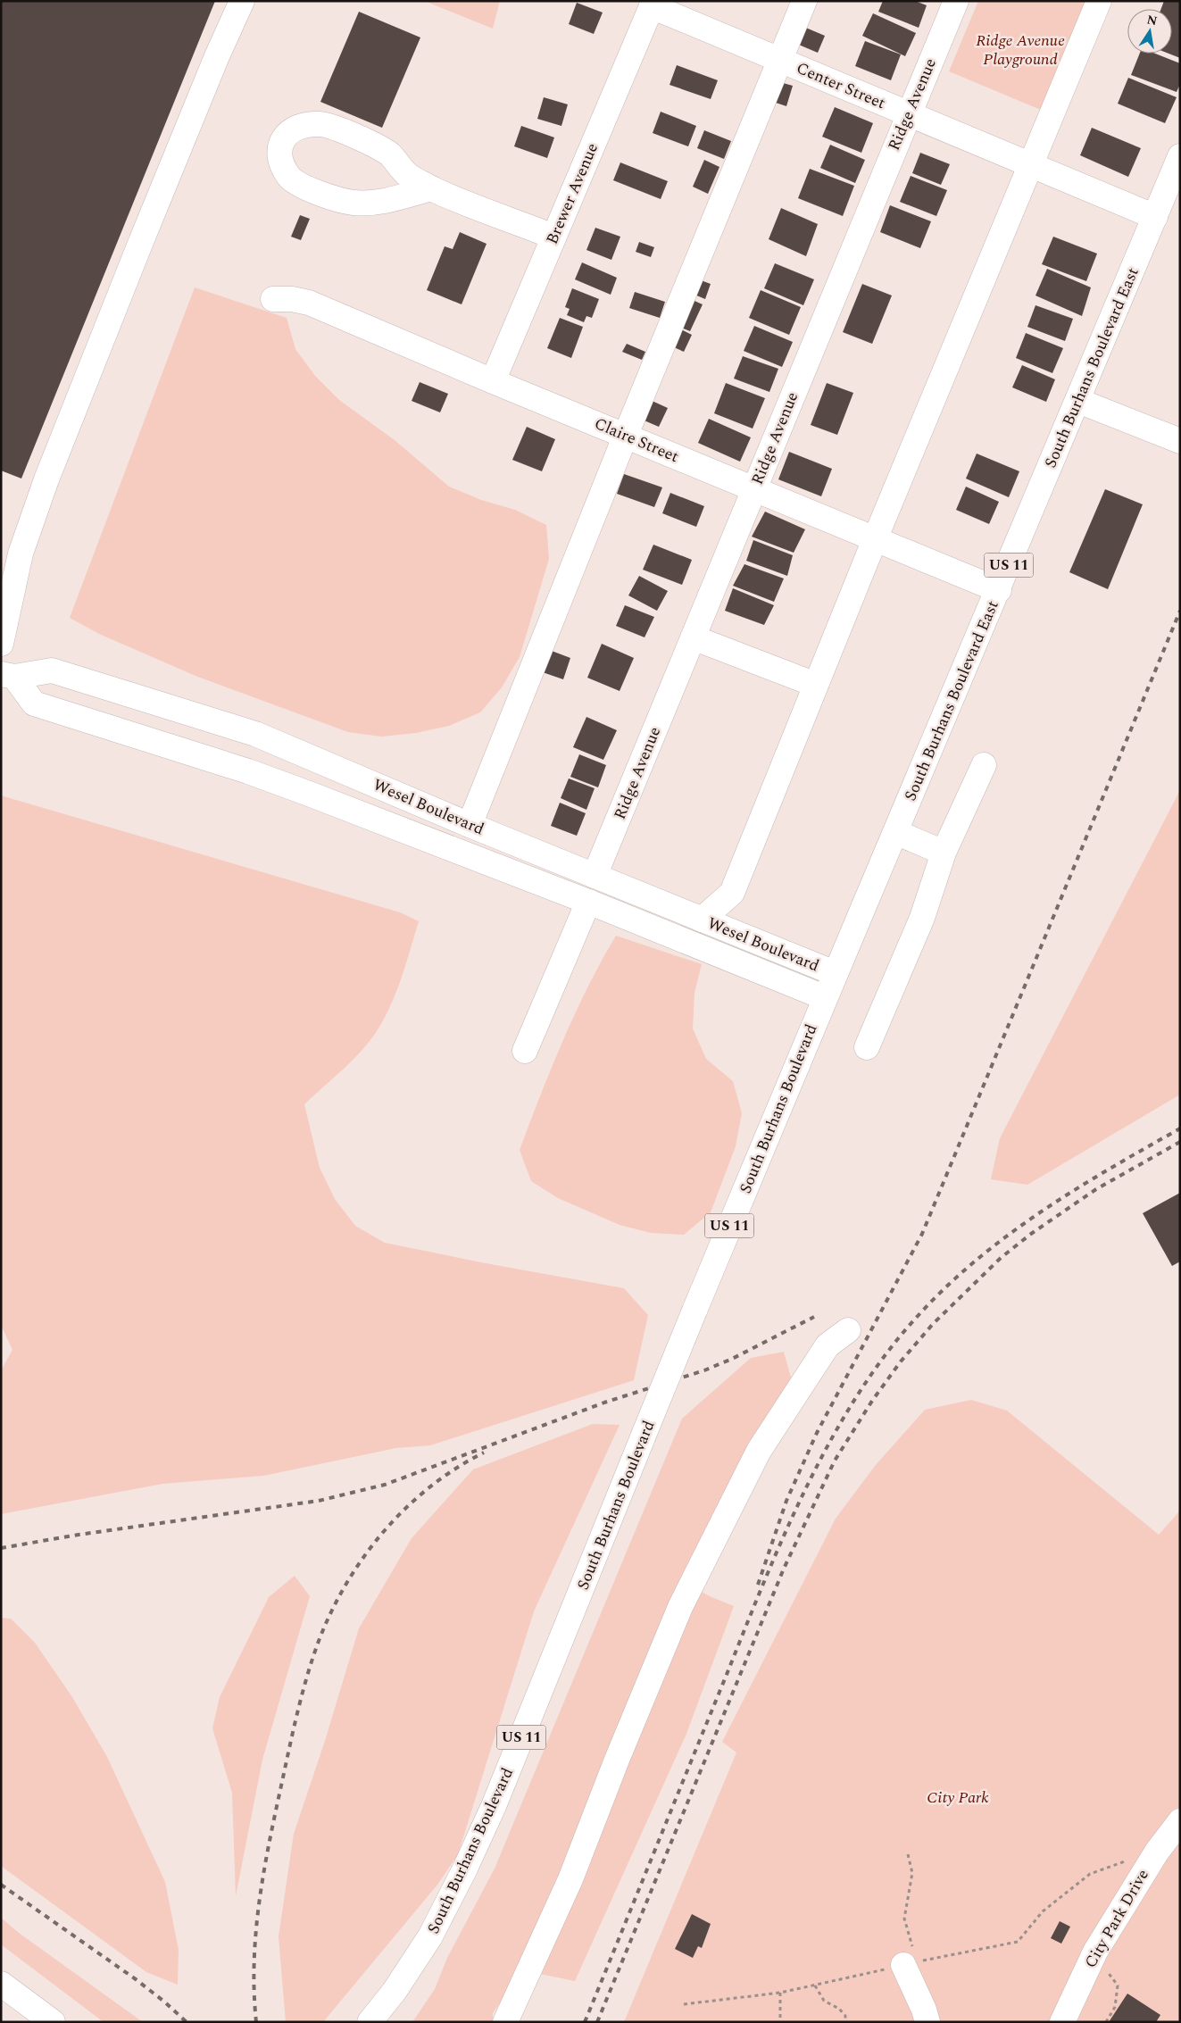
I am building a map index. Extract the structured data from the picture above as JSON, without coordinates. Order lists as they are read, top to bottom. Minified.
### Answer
{"streets":{"main road":["Center Street","Ridge Avenue","Brewer Avenue","South Burhans Boulevard East","Claire Street","US 11","Wesel Boulevard","South Burhans Boulevard","City Park Drive"]},"crossings":[["Center Street","Ridge Avenue"],["Center Street","Brewer Avenue"],["Center Street","South Burhans Boulevard East"],["Ridge Avenue","Claire Street"],["Ridge Avenue","Wesel Boulevard"],["Brewer Avenue","Claire Street"],["South Burhans Boulevard East","Claire Street"],["South Burhans Boulevard East","Wesel Boulevard"],["South Burhans Boulevard East","South Burhans Boulevard"],["Wesel Boulevard","South Burhans Boulevard"]],"parks":["Ridge Avenue Playground","City Park"],"north":"top"}
